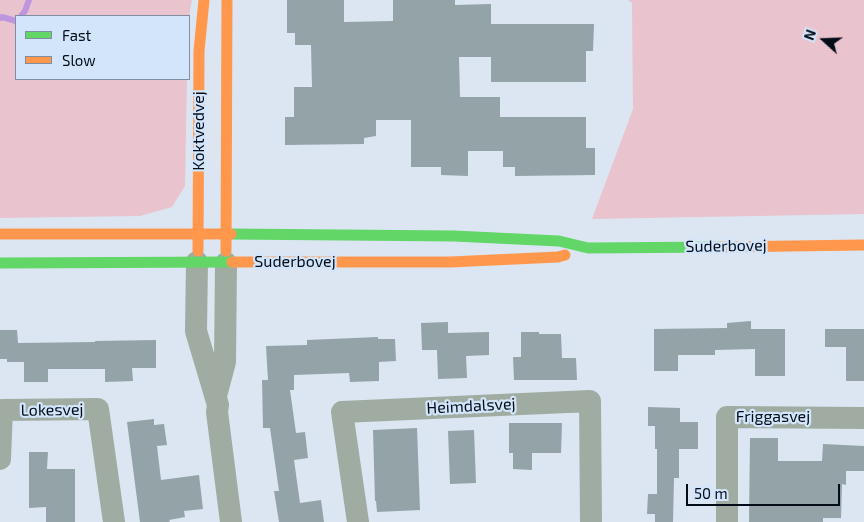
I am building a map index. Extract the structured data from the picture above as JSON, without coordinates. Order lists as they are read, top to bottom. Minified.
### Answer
{"streets":{"street":["Koktvedvej","Suderbovej","Heimdalsvej","Lokesvej","Friggasvej"]},"crossings":[["Koktvedvej","Suderbovej"]],"legend":["Fast","Slow"],"scale_bar":"50 m","north":"left"}
